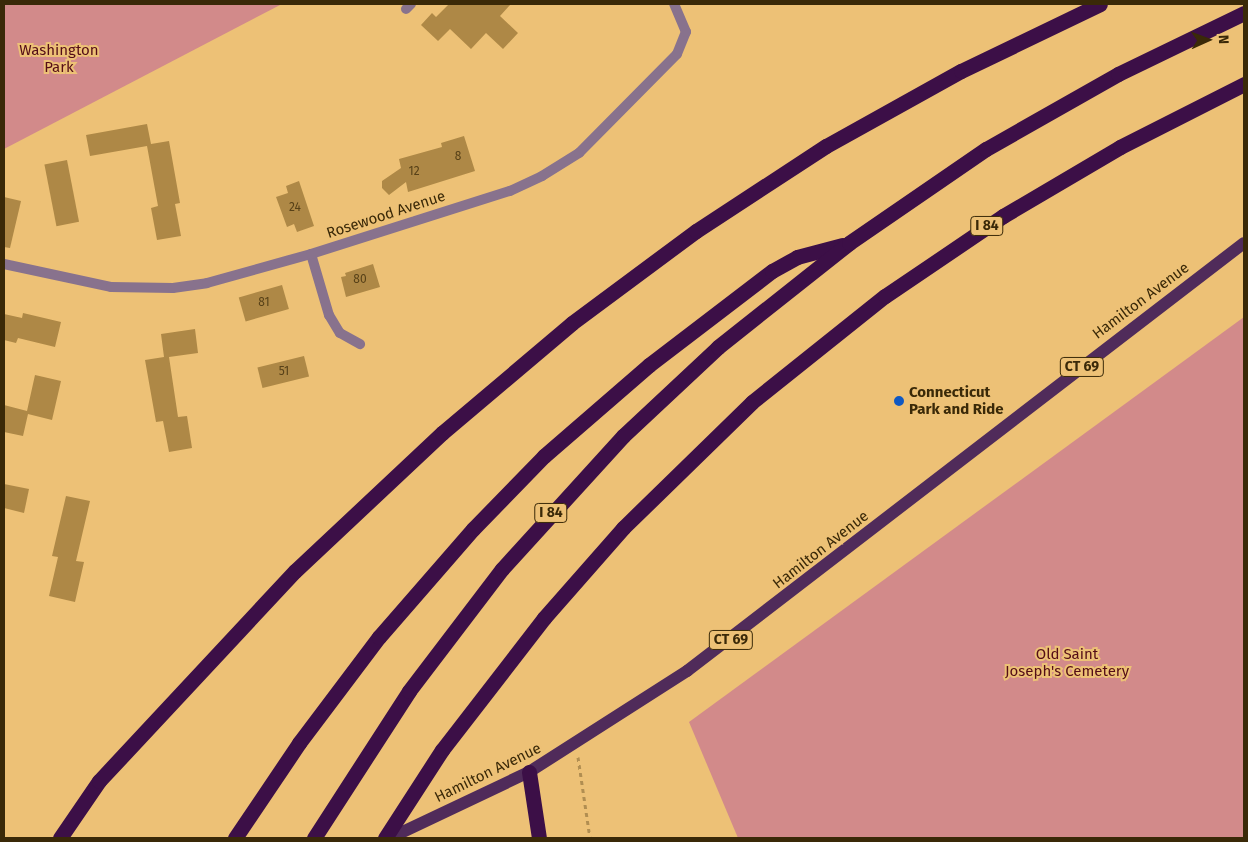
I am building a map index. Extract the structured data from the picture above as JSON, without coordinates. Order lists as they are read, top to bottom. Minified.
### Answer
{"streets":{"highway":["I 84"],"main road":["Hamilton Avenue","CT 69"],"street":["Rosewood Avenue"]},"parks":["Washington Park","Old Saint Joseph's Cemetery"],"places":["Connecticut Park and Ride"],"house_numbers":["8","12","24","80","81","51"],"north":"right"}
